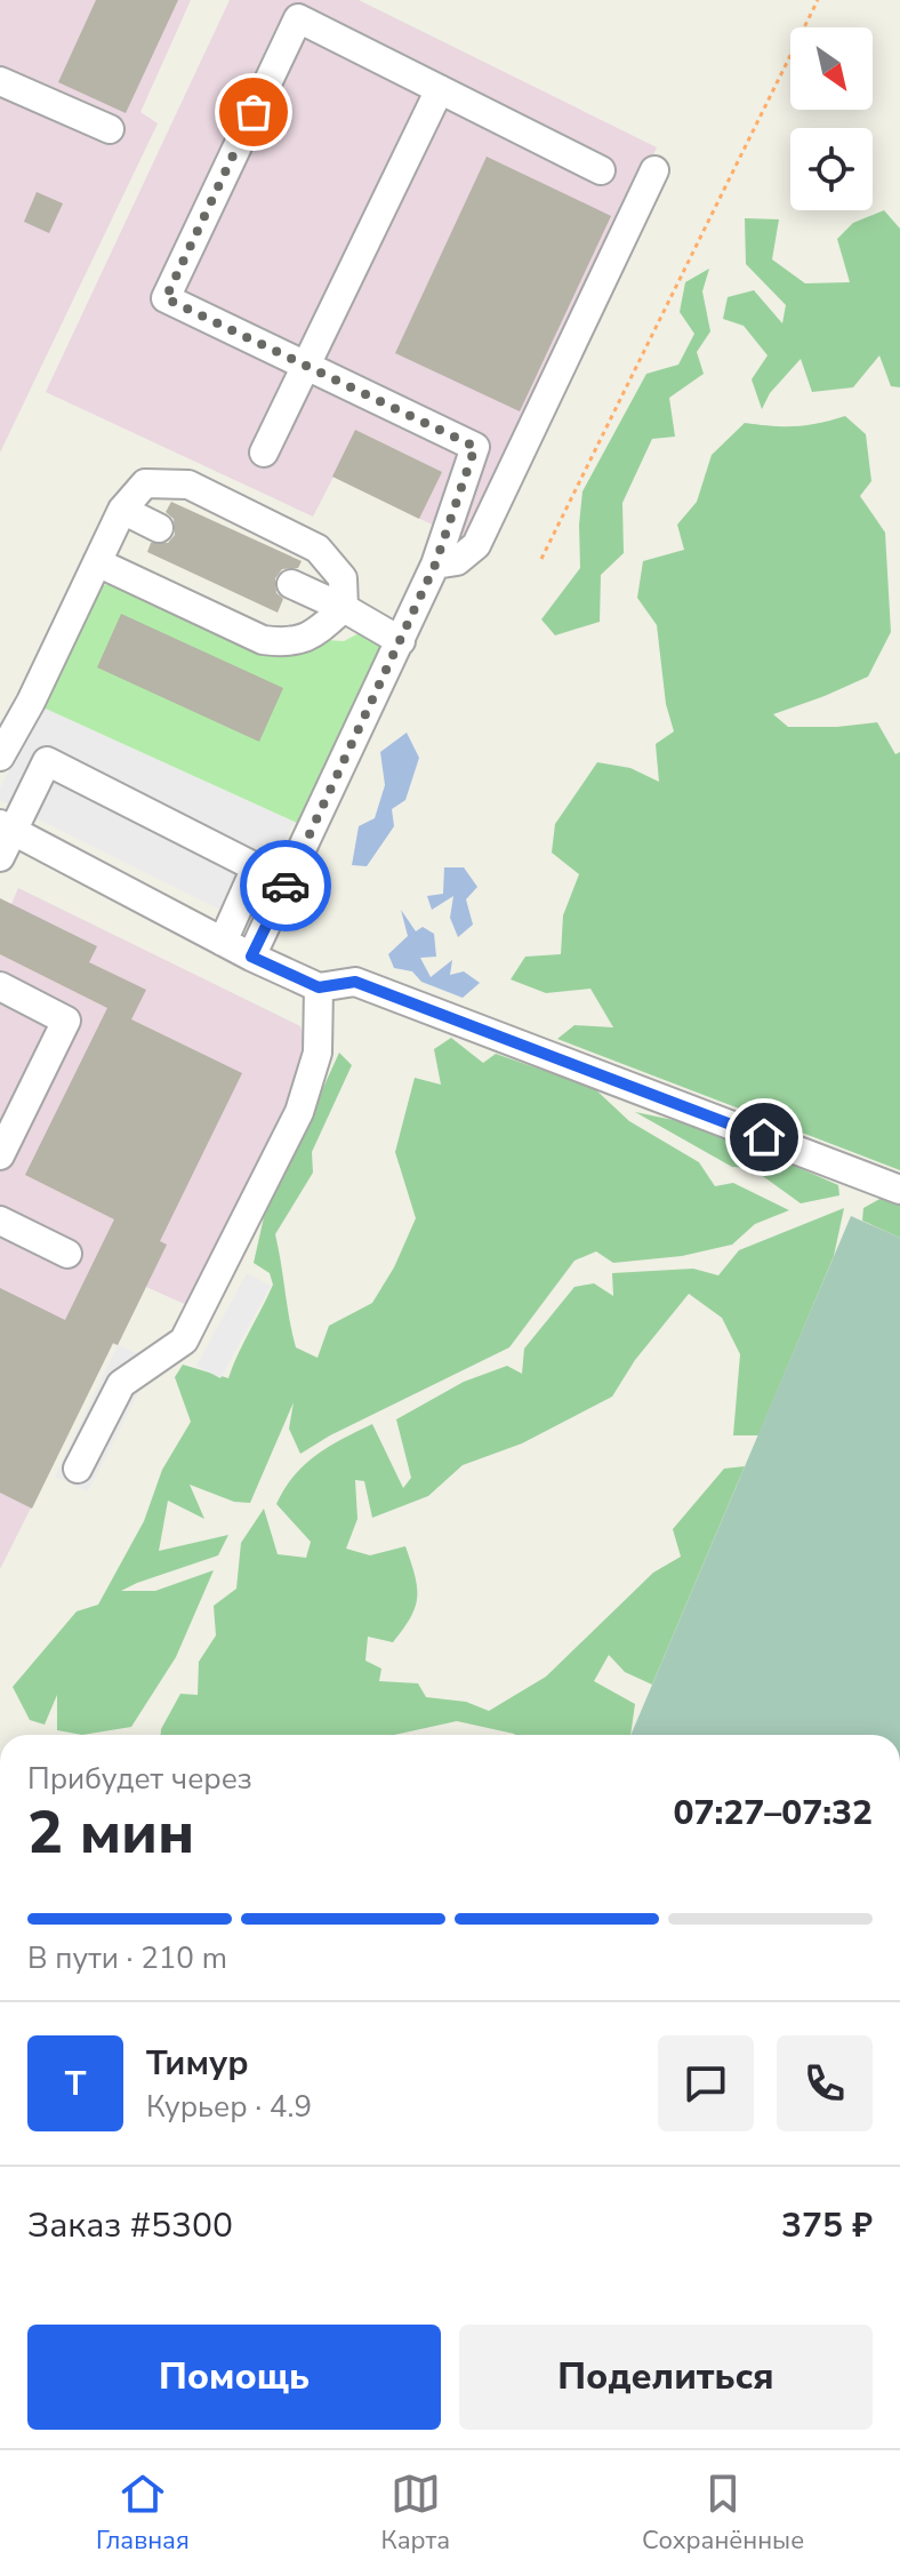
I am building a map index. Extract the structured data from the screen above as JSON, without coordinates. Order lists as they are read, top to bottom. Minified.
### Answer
{"north":"bottom right","page":{"heading":["2 мин","Прибудет через","07:27–07:32"],"panel":["Тимур","Курьер · 4.9","Заказ #5300","375 ₽"],"bar":"В пути · 210 m","round":"Т","buttons":["Помощь","Поделиться"],"tabs":["Главная","Карта","Сохранённые"]}}
